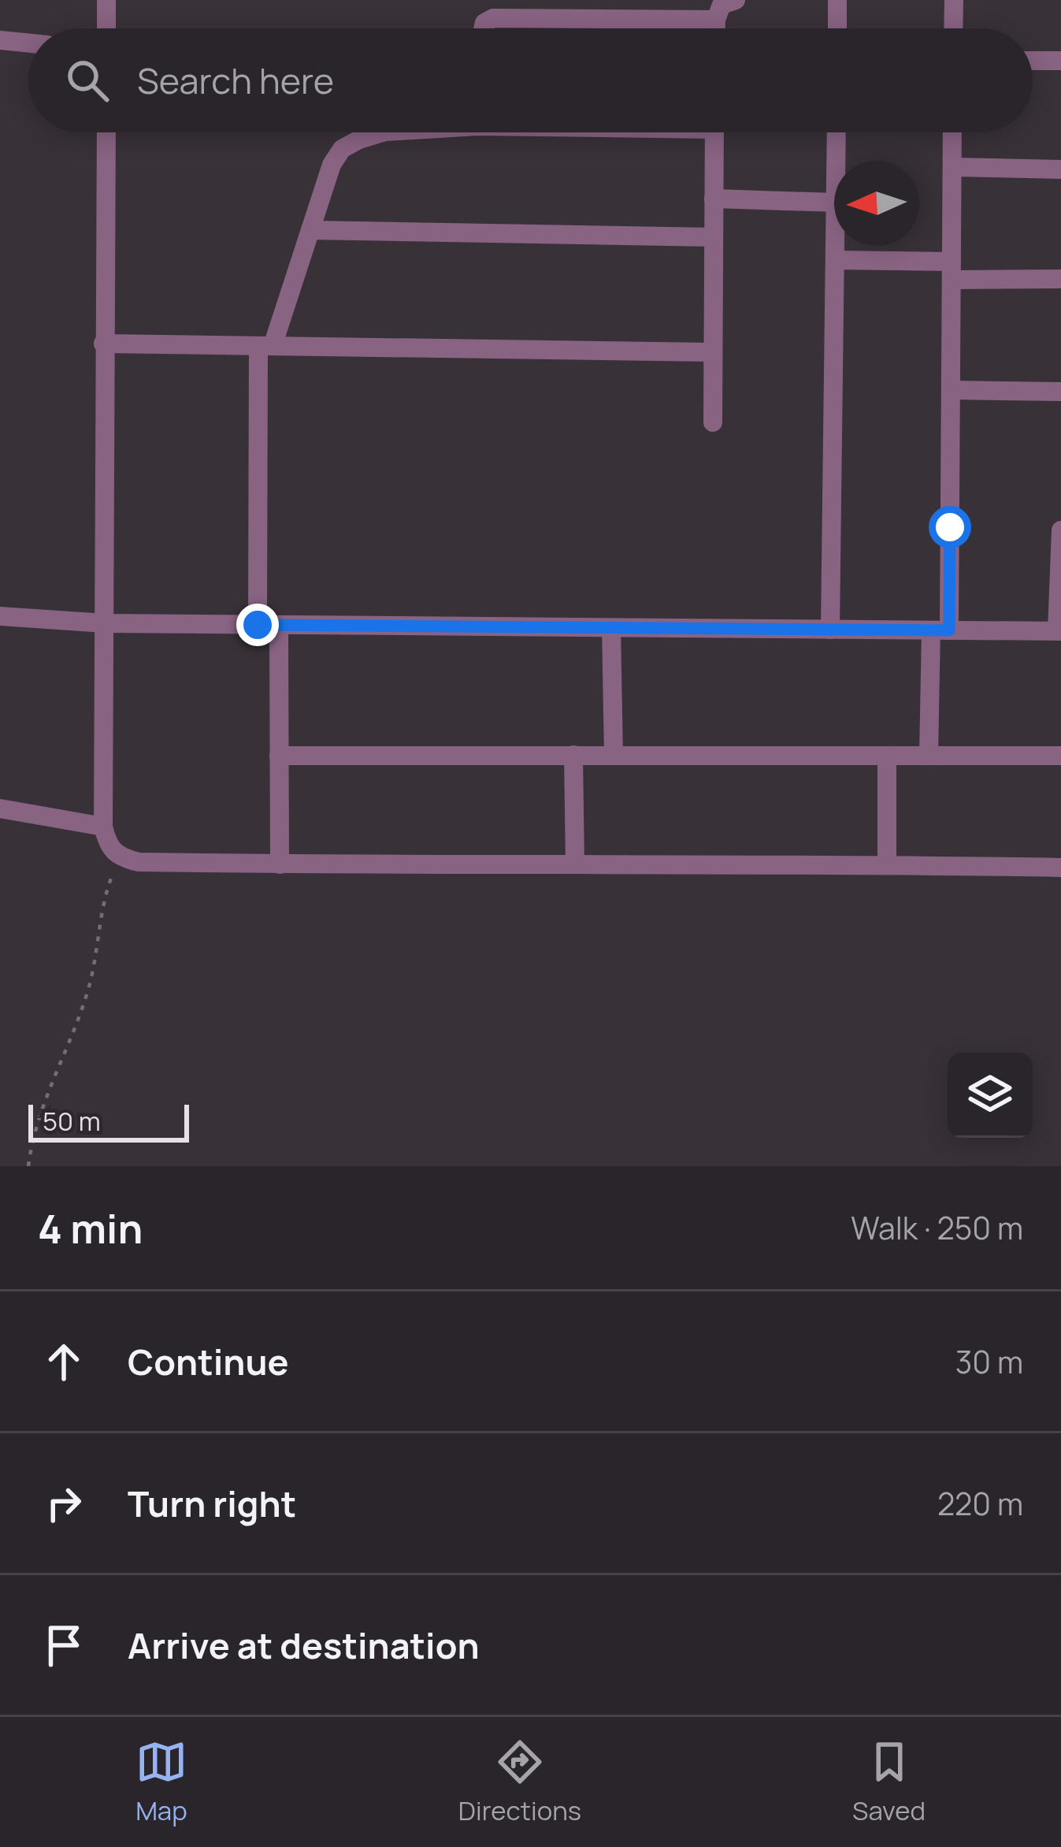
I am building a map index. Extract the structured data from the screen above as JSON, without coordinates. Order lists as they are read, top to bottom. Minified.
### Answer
{"scale_bar":"50 m","north":"left","page":{"search":"Search here","scale":"50 m","heading":["4 min","Walk · 250 m"],"list":[["Continue","30 m"],["Turn right","220 m"],"Arrive at destination"],"nav":["Map","Directions","Saved"]}}
